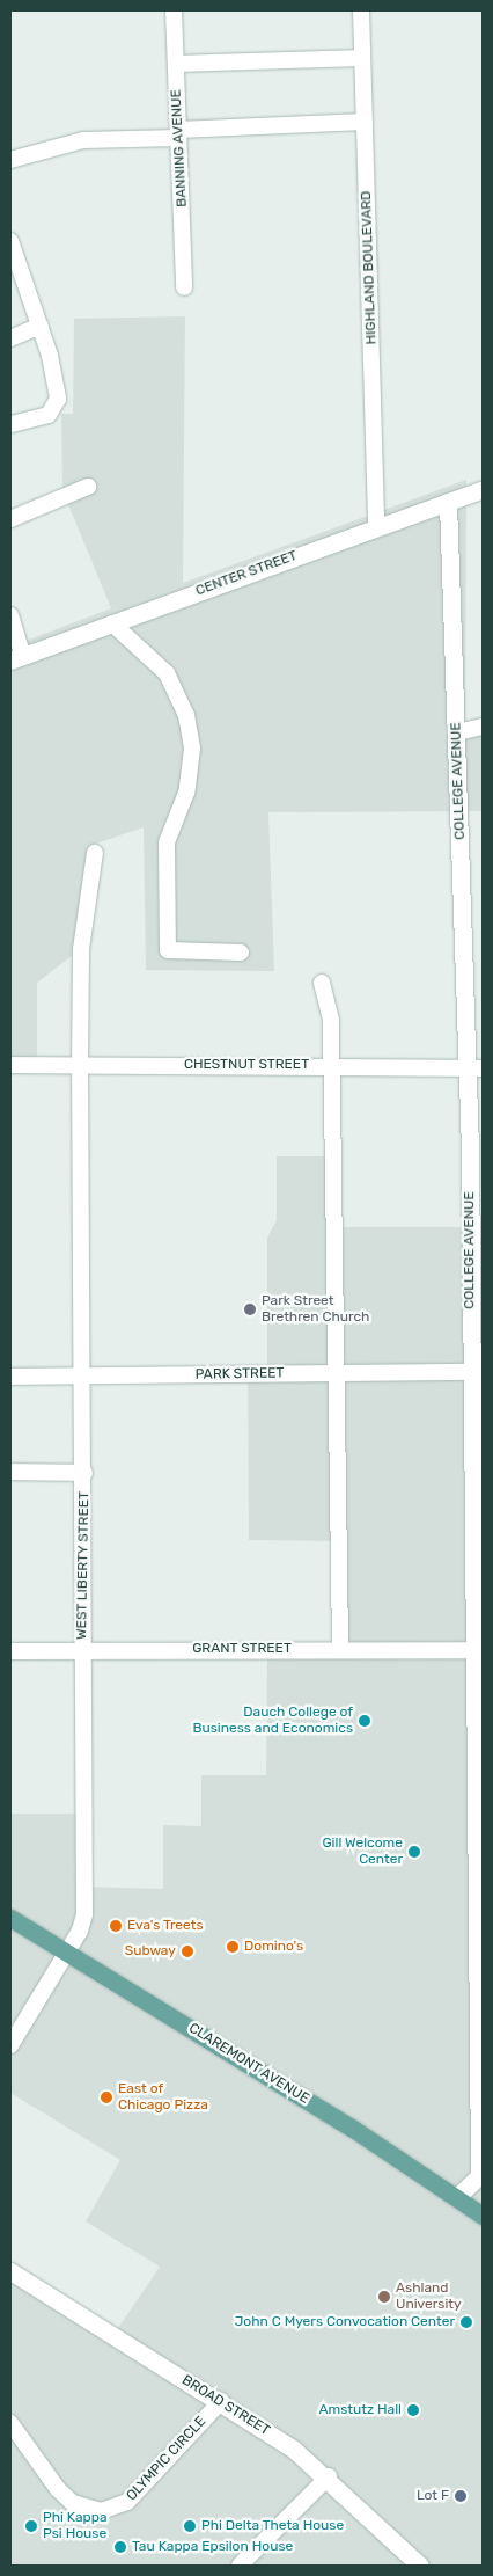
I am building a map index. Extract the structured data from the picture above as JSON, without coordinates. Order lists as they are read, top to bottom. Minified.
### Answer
{"streets":{"main road":["CLAREMONT AVENUE"],"street":["BANNING AVENUE","HIGHLAND BOULEVARD","CENTER STREET","COLLEGE AVENUE","CHESTNUT STREET","PARK STREET","WEST LIBERTY STREET","GRANT STREET","BROAD STREET","OLYMPIC CIRCLE"]},"crossings":[["HIGHLAND BOULEVARD","CENTER STREET"],["CENTER STREET","COLLEGE AVENUE"],["COLLEGE AVENUE","CHESTNUT STREET"],["COLLEGE AVENUE","PARK STREET"],["COLLEGE AVENUE","GRANT STREET"],["CHESTNUT STREET","WEST LIBERTY STREET"],["PARK STREET","WEST LIBERTY STREET"],["WEST LIBERTY STREET","GRANT STREET"],["WEST LIBERTY STREET","CLAREMONT AVENUE"],["BROAD STREET","OLYMPIC CIRCLE"]],"places":["Park Street Brethren Church","Dauch College of Business and Economics","Gill Welcome Center","Eva's Treets","Domino's","Subway","East of Chicago Pizza","Ashland University","John C Myers Convocation Center","Amstutz Hall","Lot F","Phi Kappa Psi House","Phi Delta Theta House","Tau Kappa Epsilon House"]}
